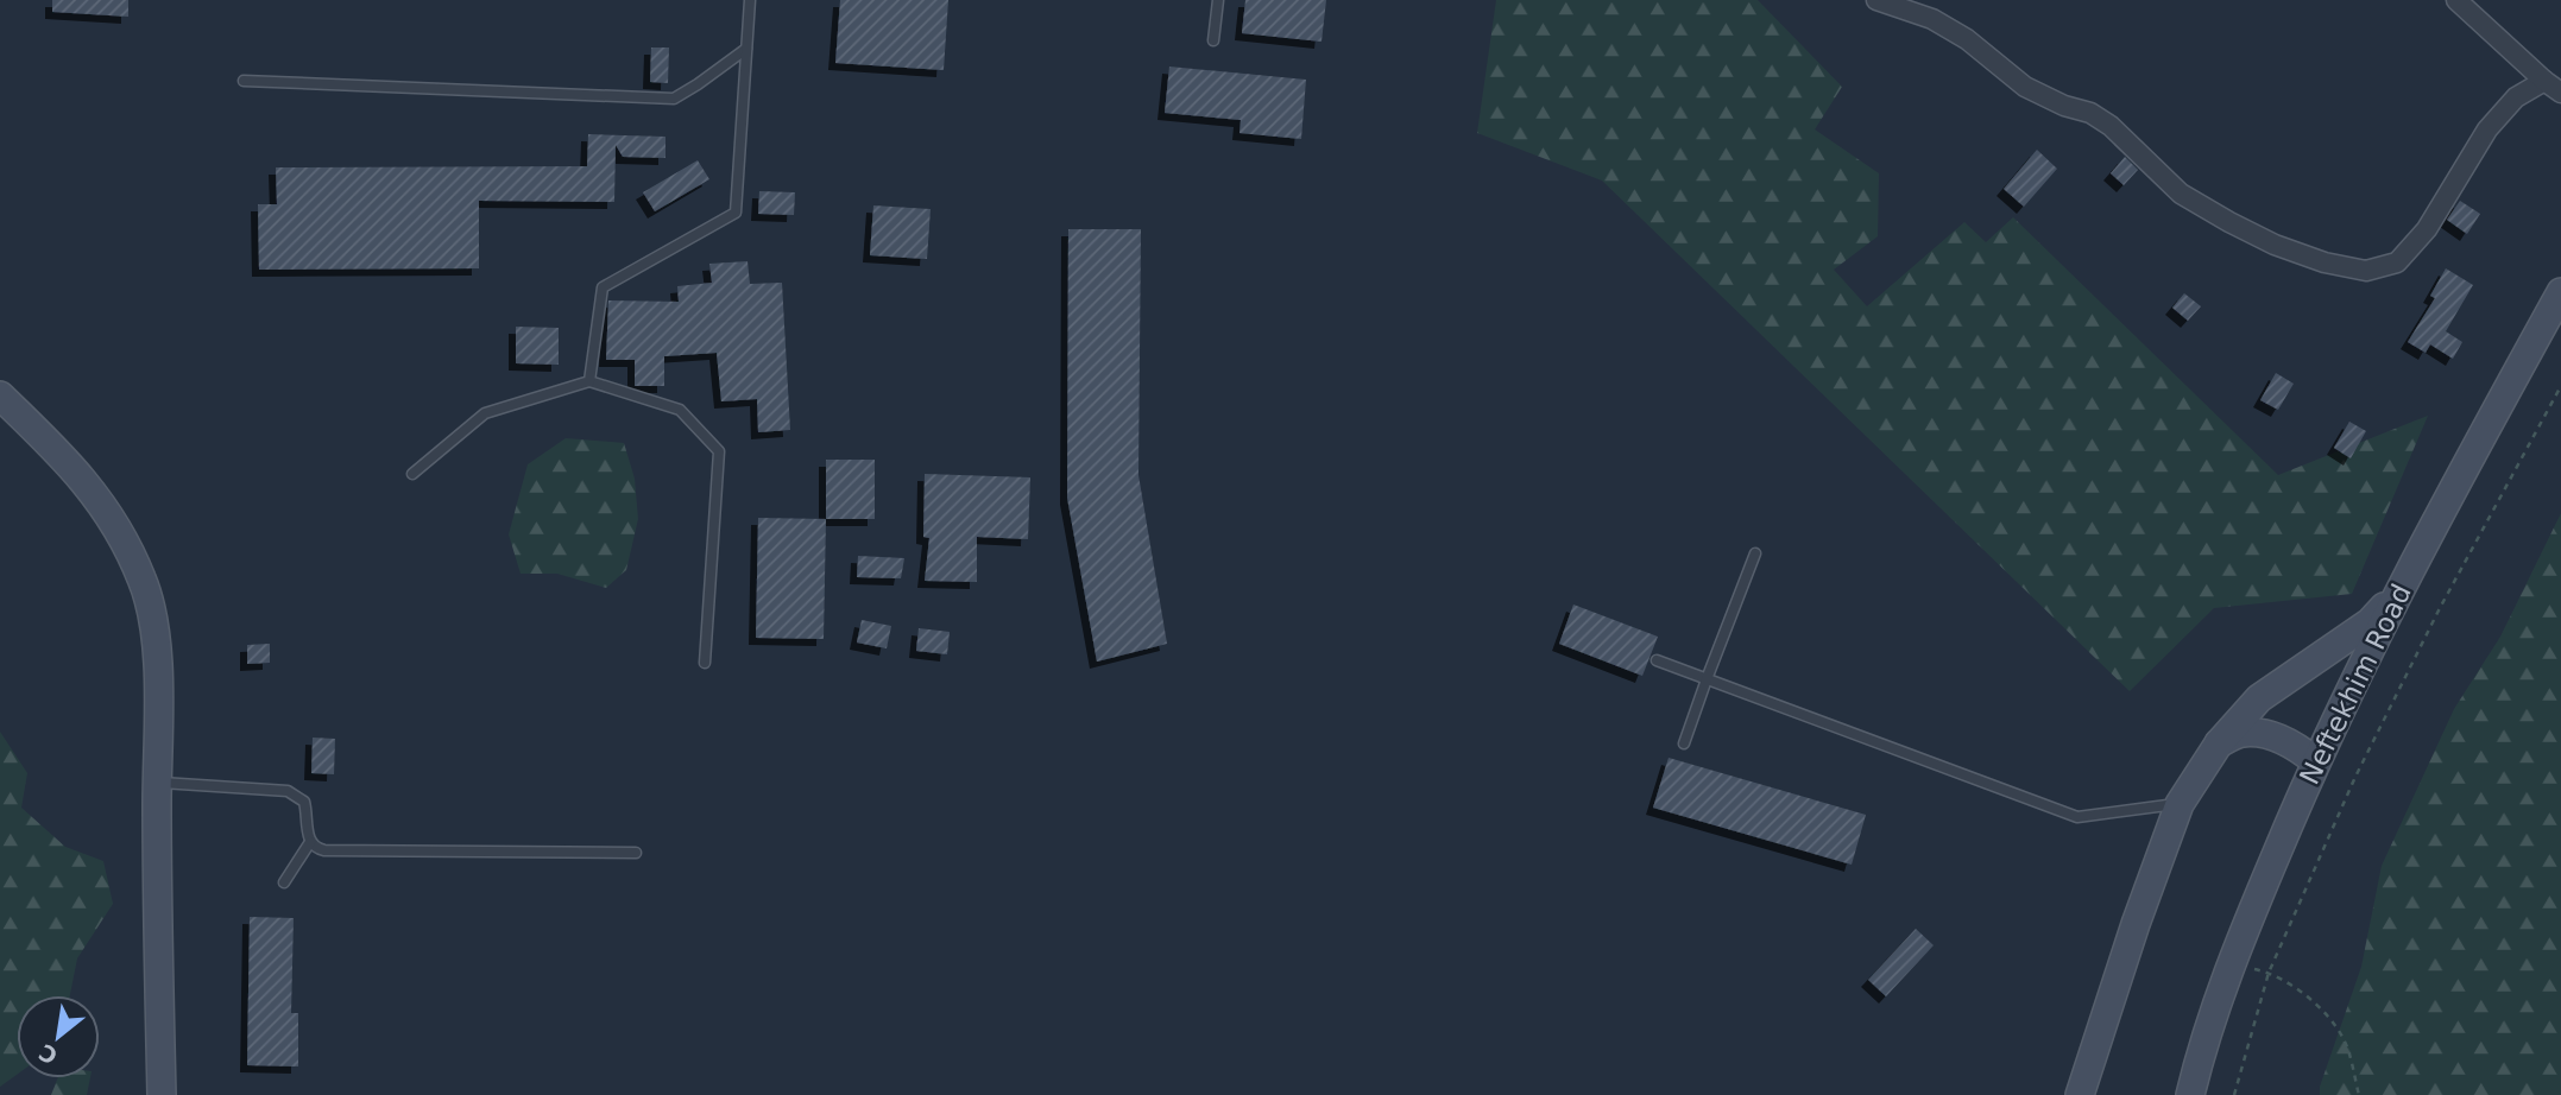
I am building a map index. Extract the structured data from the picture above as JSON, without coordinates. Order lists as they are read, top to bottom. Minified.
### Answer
{"streets":{"street":["Neftekhim Road"]},"north":"bottom left"}
